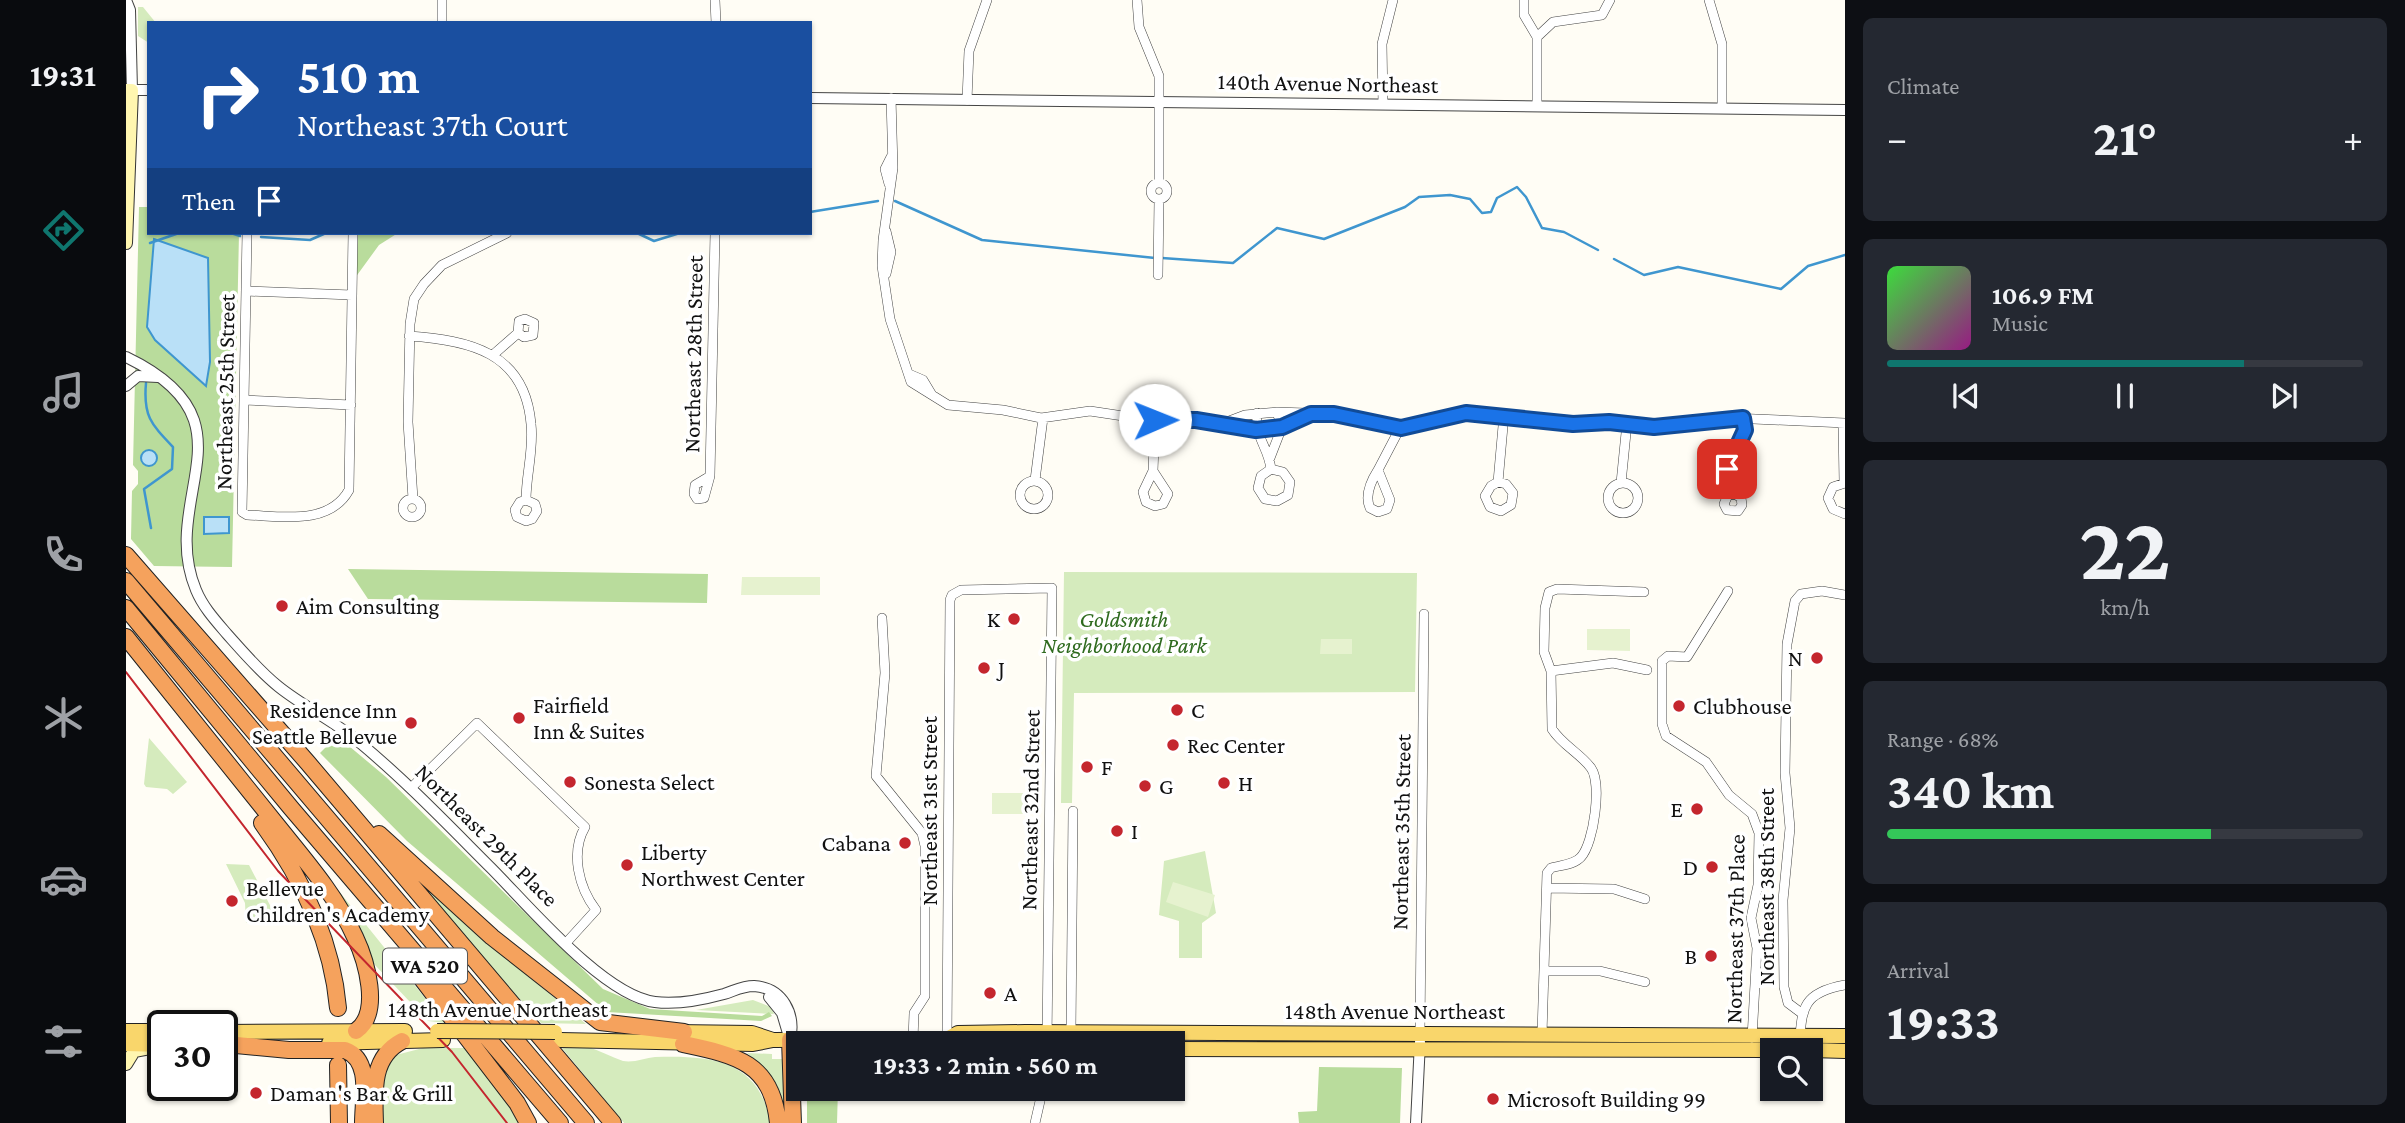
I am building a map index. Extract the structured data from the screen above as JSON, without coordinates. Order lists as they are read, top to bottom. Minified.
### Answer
{"streets":{"highway":["WA 520"],"main road":["148th Avenue Northeast"],"street":["140th Avenue Northeast","Northeast 28th Street","Northeast 25th Street","Northeast 32nd Street","Northeast 31st Street","Northeast 35th Street","Northeast 29th Place","Northeast 38th Street","Northeast 37th Place"]},"crossings":[["Northeast 32nd Street","Northeast 31st Street"],["Northeast 35th Street","148th Avenue Northeast"],["Northeast 37th Place","148th Avenue Northeast"]],"parks":["Goldsmith Neighborhood Park"],"places":["Aim Consulting","K","N","J","Clubhouse","C","Fairfield Inn & Suites","Residence Inn Seattle Bellevue","Rec Center","F","Sonesta Select","H","G","E","I","Cabana","Liberty Northwest Center","D","Bellevue Children's Academy","B","A","Daman's Bar & Grill","Microsoft Building 99"],"page":{"tabs":"19:31","tile":["Climate",["22","km/h"],["Range · 68%","340 km"],["Arrival","19:33"]],"turn":["510 m","Northeast 37th Court"],"heat":["−","21°","+"],"then":"Then","song":["106.9 FM","Music"],"limit":"30","trip":"19:33 · 2 min · 560 m"}}
